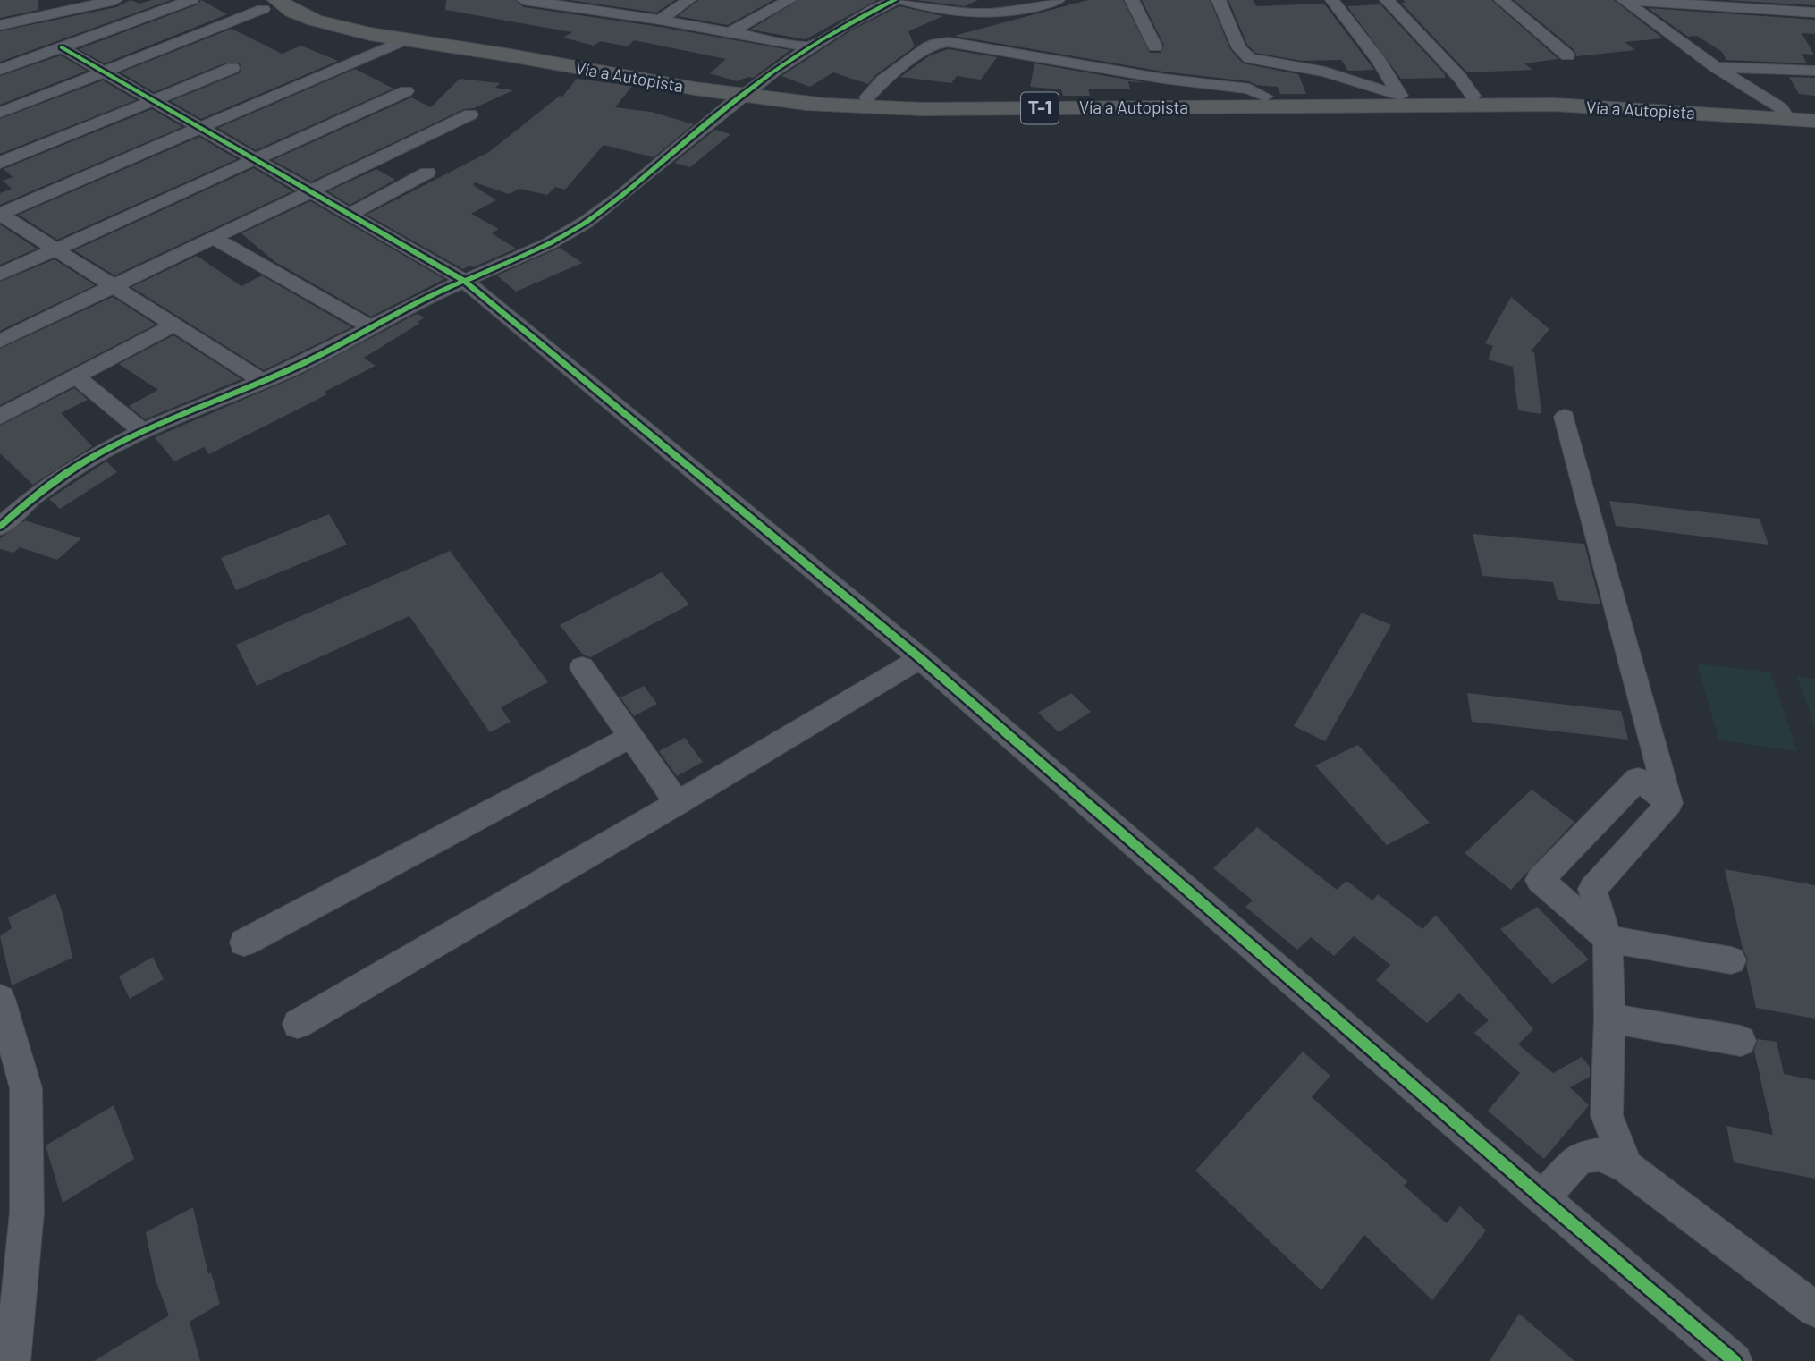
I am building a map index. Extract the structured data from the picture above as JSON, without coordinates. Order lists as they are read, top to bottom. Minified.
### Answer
{"streets":{"highway":["Vía a Autopista","T-1"]}}
